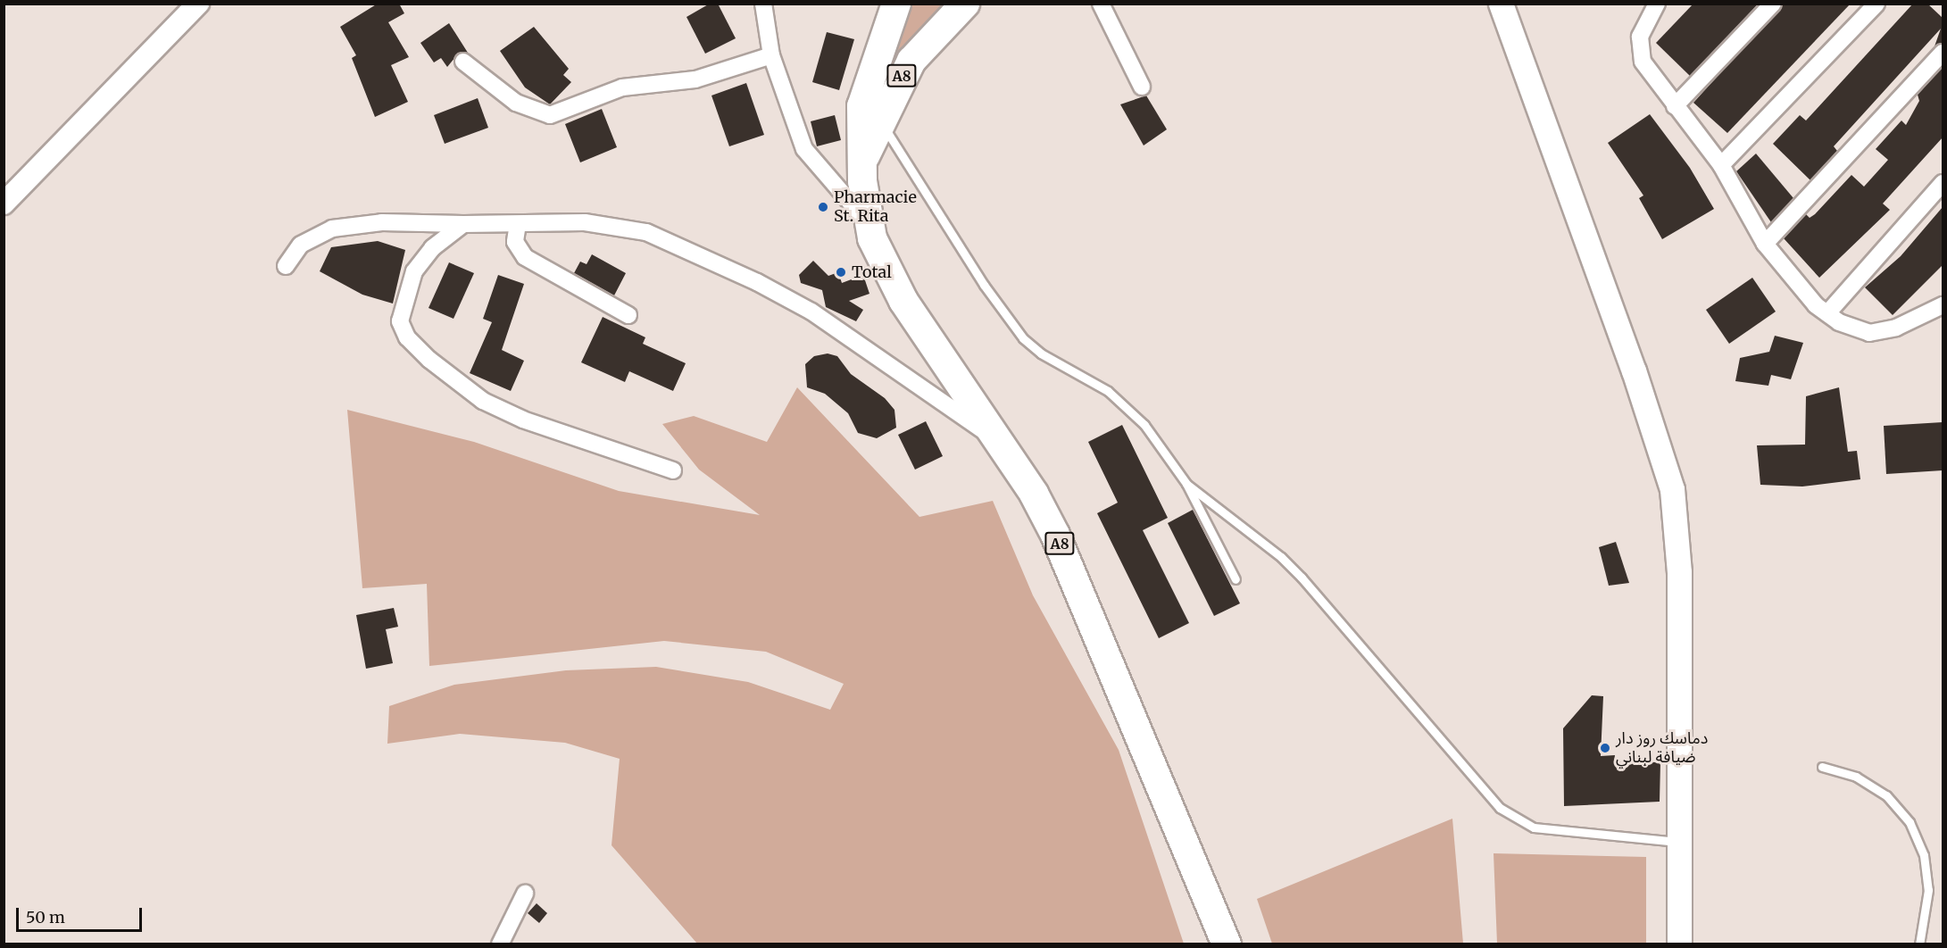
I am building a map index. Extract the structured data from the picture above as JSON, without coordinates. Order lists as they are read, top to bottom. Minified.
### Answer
{"streets":{"highway":["A8"]},"places":["Pharmacie St. Rita","Total","دماسك روز دار ضيافة لبناني"],"scale_bar":"50 m"}
